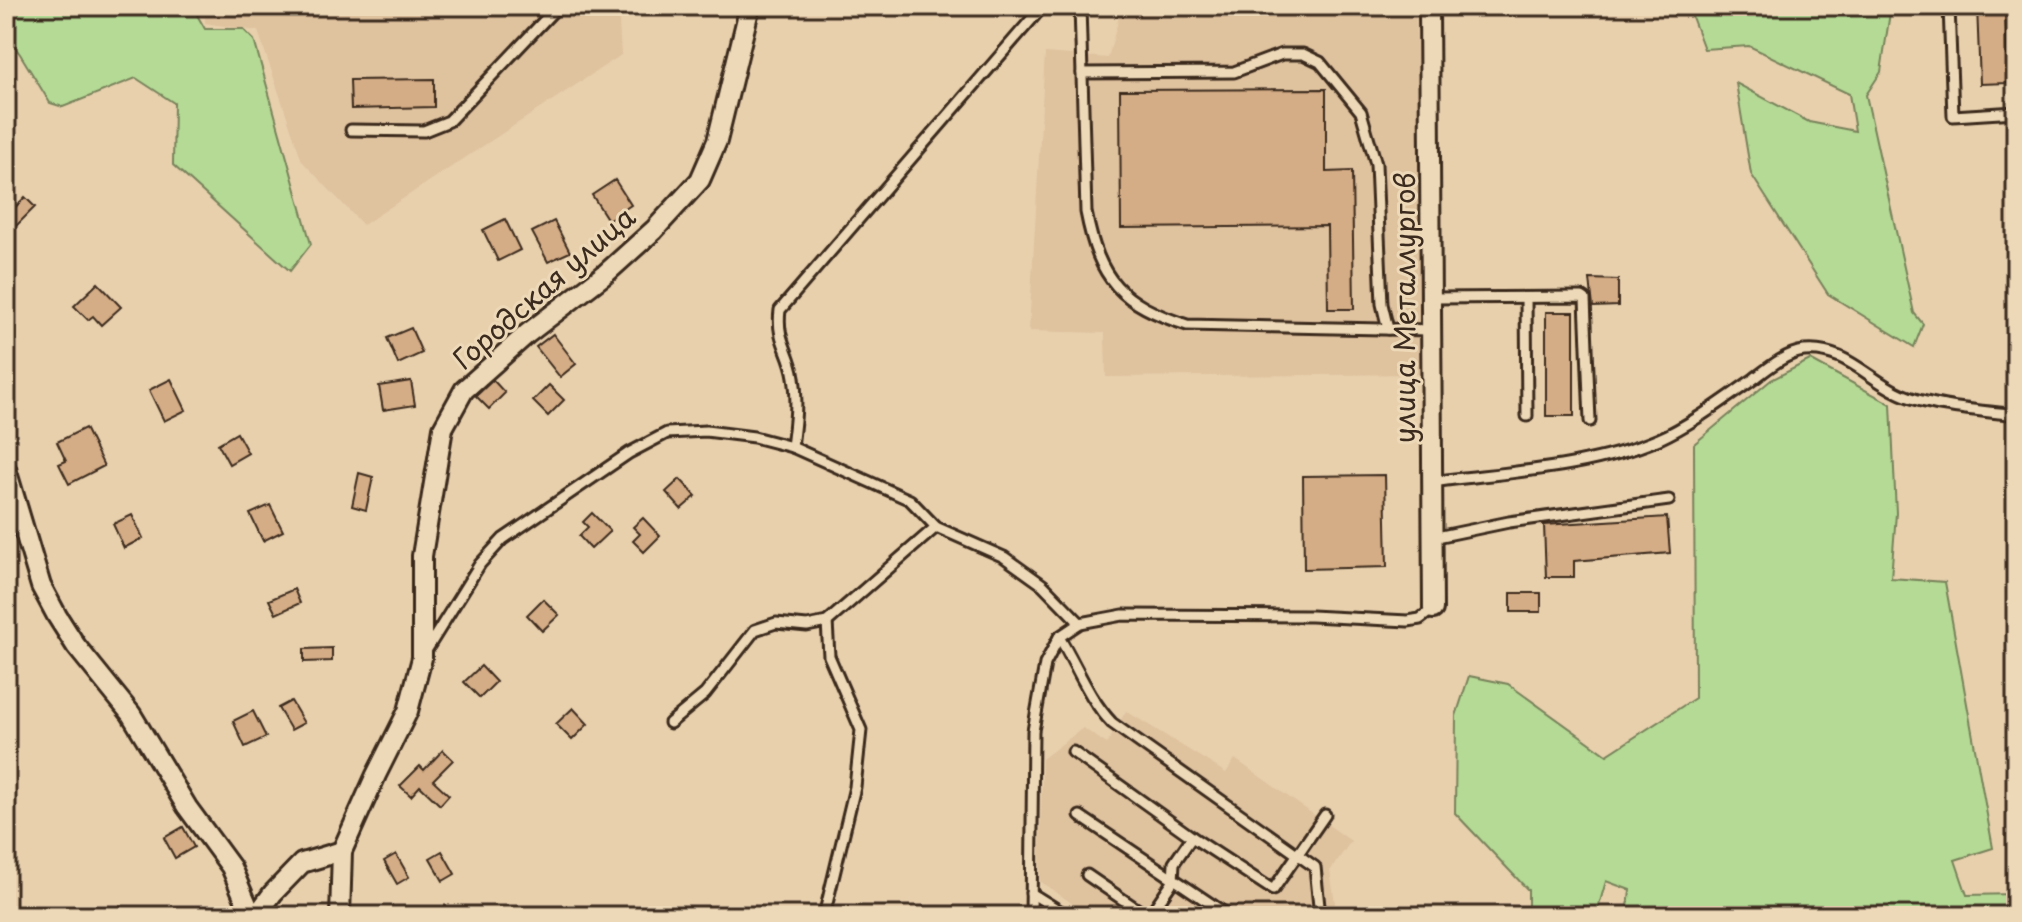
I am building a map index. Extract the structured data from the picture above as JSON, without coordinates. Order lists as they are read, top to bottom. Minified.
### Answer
{"streets":{"street":["Городская улица","улица Металлургов"]}}
